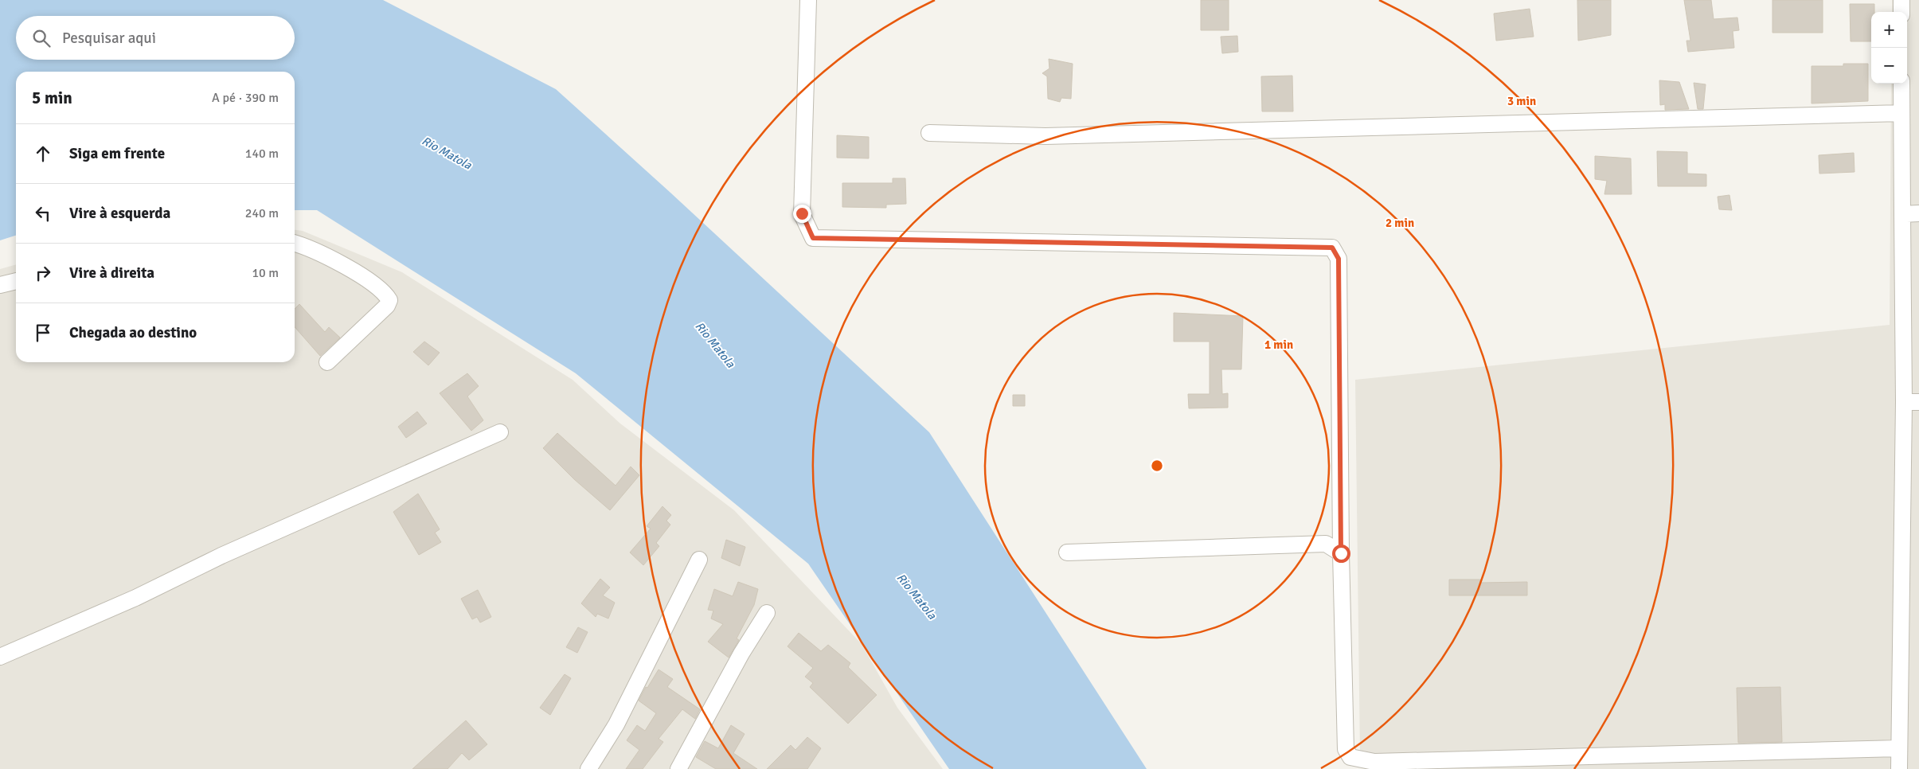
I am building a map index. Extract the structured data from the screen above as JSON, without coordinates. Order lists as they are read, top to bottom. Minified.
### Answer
{"water":["Rio Matola"],"page":{"map_buttons":["+","−"],"search":"Pesquisar aqui","heading":["5 min","A pé · 390 m"],"list":[["Siga em frente","140 m"],["Vire à esquerda","240 m"],["Vire à direita","10 m"],"Chegada ao destino"]},"rings":["3 min","2 min","1 min"]}
